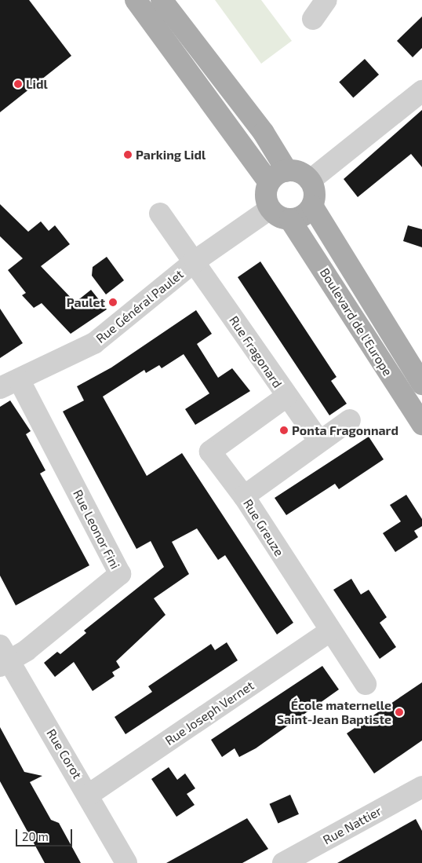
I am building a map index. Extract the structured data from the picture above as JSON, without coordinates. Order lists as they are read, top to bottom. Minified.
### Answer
{"streets":{"main road":["Boulevard de l'Europe"],"street":["Rue Général Paulet","Rue Fragonard","Rue Greuze","Rue Leonor Fini","Rue Joseph Vernet","Rue Corot","Rue Nattier"]},"crossings":[["Rue Général Paulet","Boulevard de l'Europe"],["Rue Général Paulet","Rue Fragonard"],["Rue Général Paulet","Rue Leonor Fini"],["Rue Fragonard","Rue Greuze"],["Rue Greuze","Rue Joseph Vernet"],["Rue Leonor Fini","Rue Corot"],["Rue Joseph Vernet","Rue Corot"]],"places":["Lidl","Parking Lidl","Paulet","Ponta Fragonnard","École maternelle Saint-Jean Baptiste"],"scale_bar":"20 m"}
